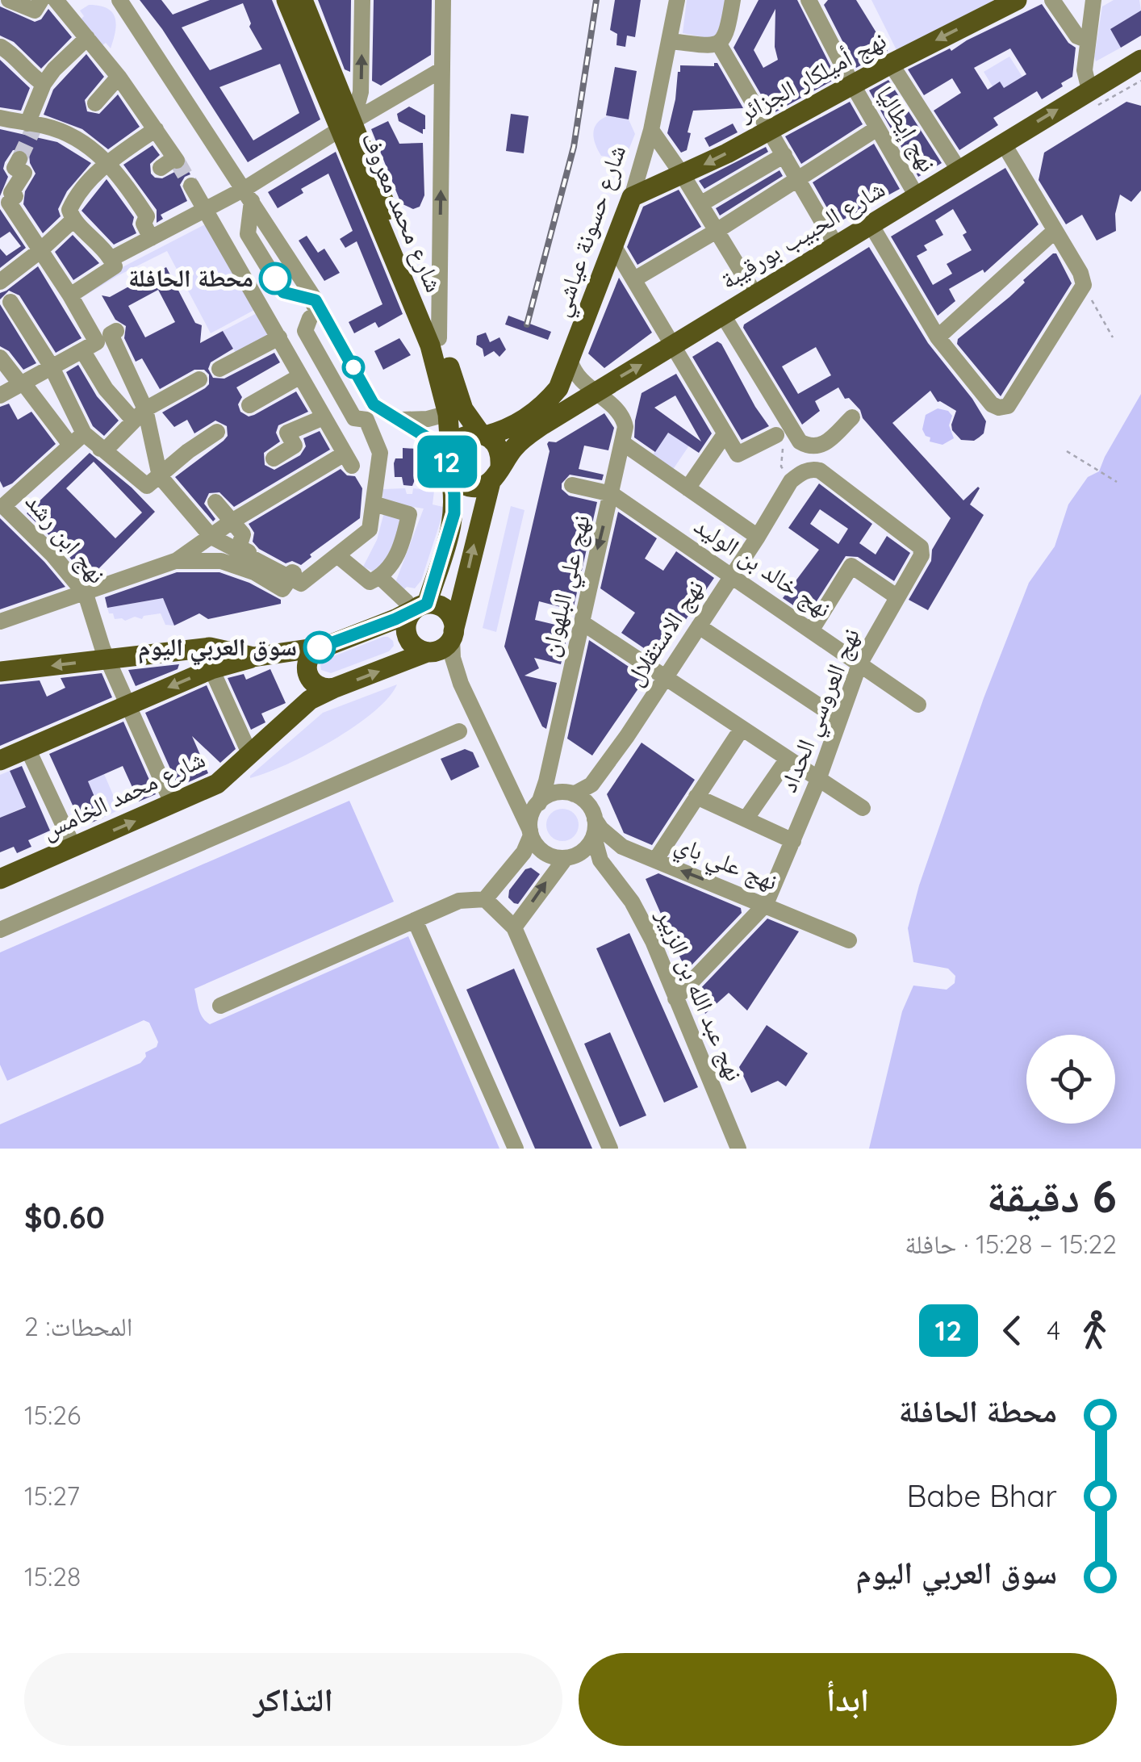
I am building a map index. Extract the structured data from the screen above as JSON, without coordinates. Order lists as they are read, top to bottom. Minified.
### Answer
{"streets":{"main road":["نهج أميلكار الجزائر","شارع محمد معروف","شارع حسونة عياشي","شارع الحبيب بورقيبة","شارع محمد الخامس"],"street":["نهج إيطاليا","نهج ابن رشد","نهج خالد بن الوليد","نهج علي البلهوان","نهج الاستقلال","نهج العروسي الحداد","نهج علي باي","نهج عبد الله بن الزبير"]},"crossings":[["نهج أميلكار الجزائر","نهج إيطاليا"],["نهج أميلكار الجزائر","شارع حسونة عياشي"],["نهج إيطاليا","شارع الحبيب بورقيبة"],["شارع محمد معروف","شارع حسونة عياشي"],["شارع محمد معروف","شارع الحبيب بورقيبة"],["شارع محمد معروف","شارع محمد الخامس"],["شارع حسونة عياشي","شارع الحبيب بورقيبة"],["شارع حسونة عياشي","نهج علي البلهوان"],["شارع الحبيب بورقيبة","نهج علي البلهوان"],["نهج ابن رشد","شارع محمد الخامس"],["نهج خالد بن الوليد","نهج علي البلهوان"],["نهج خالد بن الوليد","نهج الاستقلال"],["نهج خالد بن الوليد","نهج العروسي الحداد"],["نهج علي البلهوان","نهج الاستقلال"],["نهج علي البلهوان","نهج علي باي"],["نهج علي البلهوان","نهج عبد الله بن الزبير"],["نهج الاستقلال","نهج العروسي الحداد"],["نهج الاستقلال","نهج علي باي"],["نهج الاستقلال","نهج عبد الله بن الزبير"],["نهج العروسي الحداد","نهج علي باي"],["نهج العروسي الحداد","نهج عبد الله بن الزبير"],["نهج علي باي","نهج عبد الله بن الزبير"]],"one_way":["نهج أميلكار الجزائر"],"places":["محطة الحافلة","سوق العربي اليوم"],"lines":["bus line 12"],"page":{"on_map":"12","heading":["6 دقيقة","15:22 – 15:28 · حافلة","$0.60"],"legs":["4","12","المحطات: 2"],"list":[{"name":"محطة الحافلة","value":"15:26"},{"name":"Babe Bhar","value":"15:27"},{"name":"سوق العربي اليوم","value":"15:28"}],"buttons":["ابدأ","التذاكر"]}}
